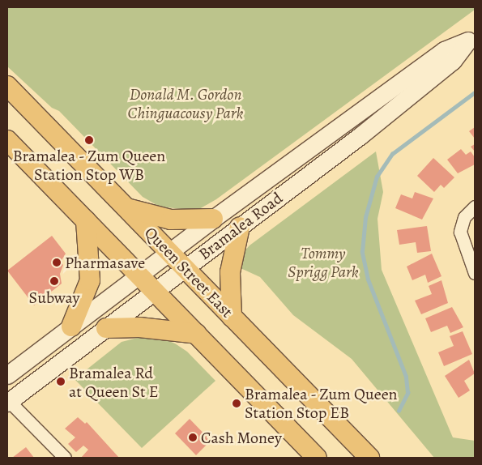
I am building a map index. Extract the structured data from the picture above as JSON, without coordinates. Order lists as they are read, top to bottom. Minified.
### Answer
{"streets":{"main road":["Bramalea Road","Queen Street East"]},"crossings":[["Bramalea Road","Queen Street East"]],"parks":["Donald M. Gordon Chinguacousy Park","Tommy Sprigg Park"],"places":["Bramalea - Zum Queen Station Stop WB","Pharmasave","Subway","Bramalea Rd at Queen St E","Bramalea - Zum Queen Station Stop EB","Cash Money"]}
